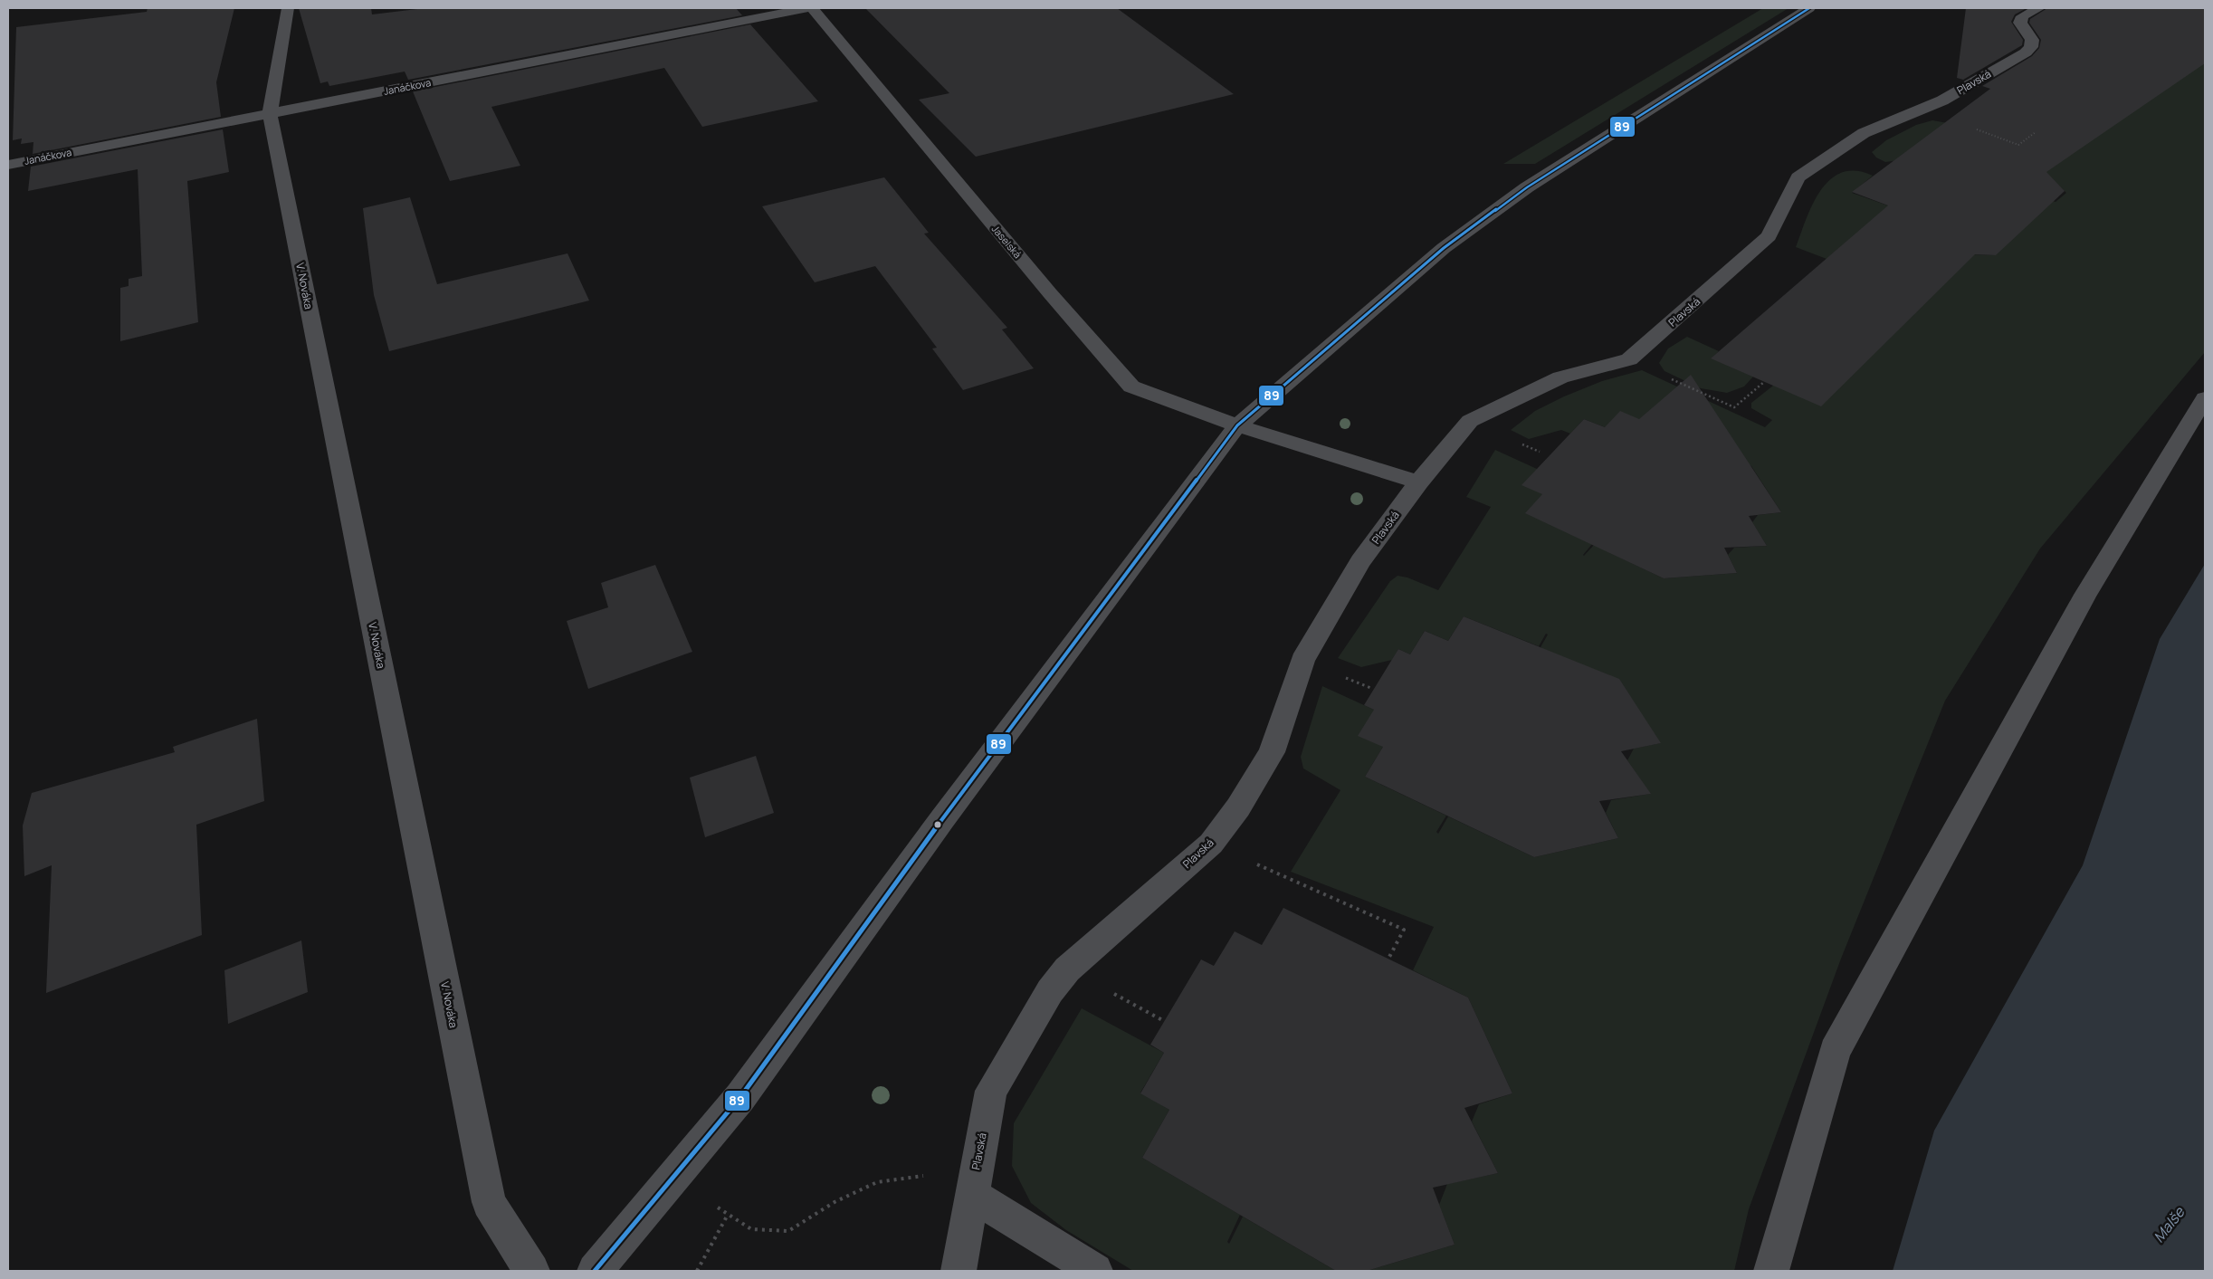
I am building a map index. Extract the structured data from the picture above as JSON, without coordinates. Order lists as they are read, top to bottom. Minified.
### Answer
{"streets":{"street":["Plavská","Janáčkova","Jaselská","V. Nováka"]},"crossings":[["Plavská","Jaselská"],["Janáčkova","V. Nováka"]],"water":["Malše"],"lines":["transit line 89"]}
